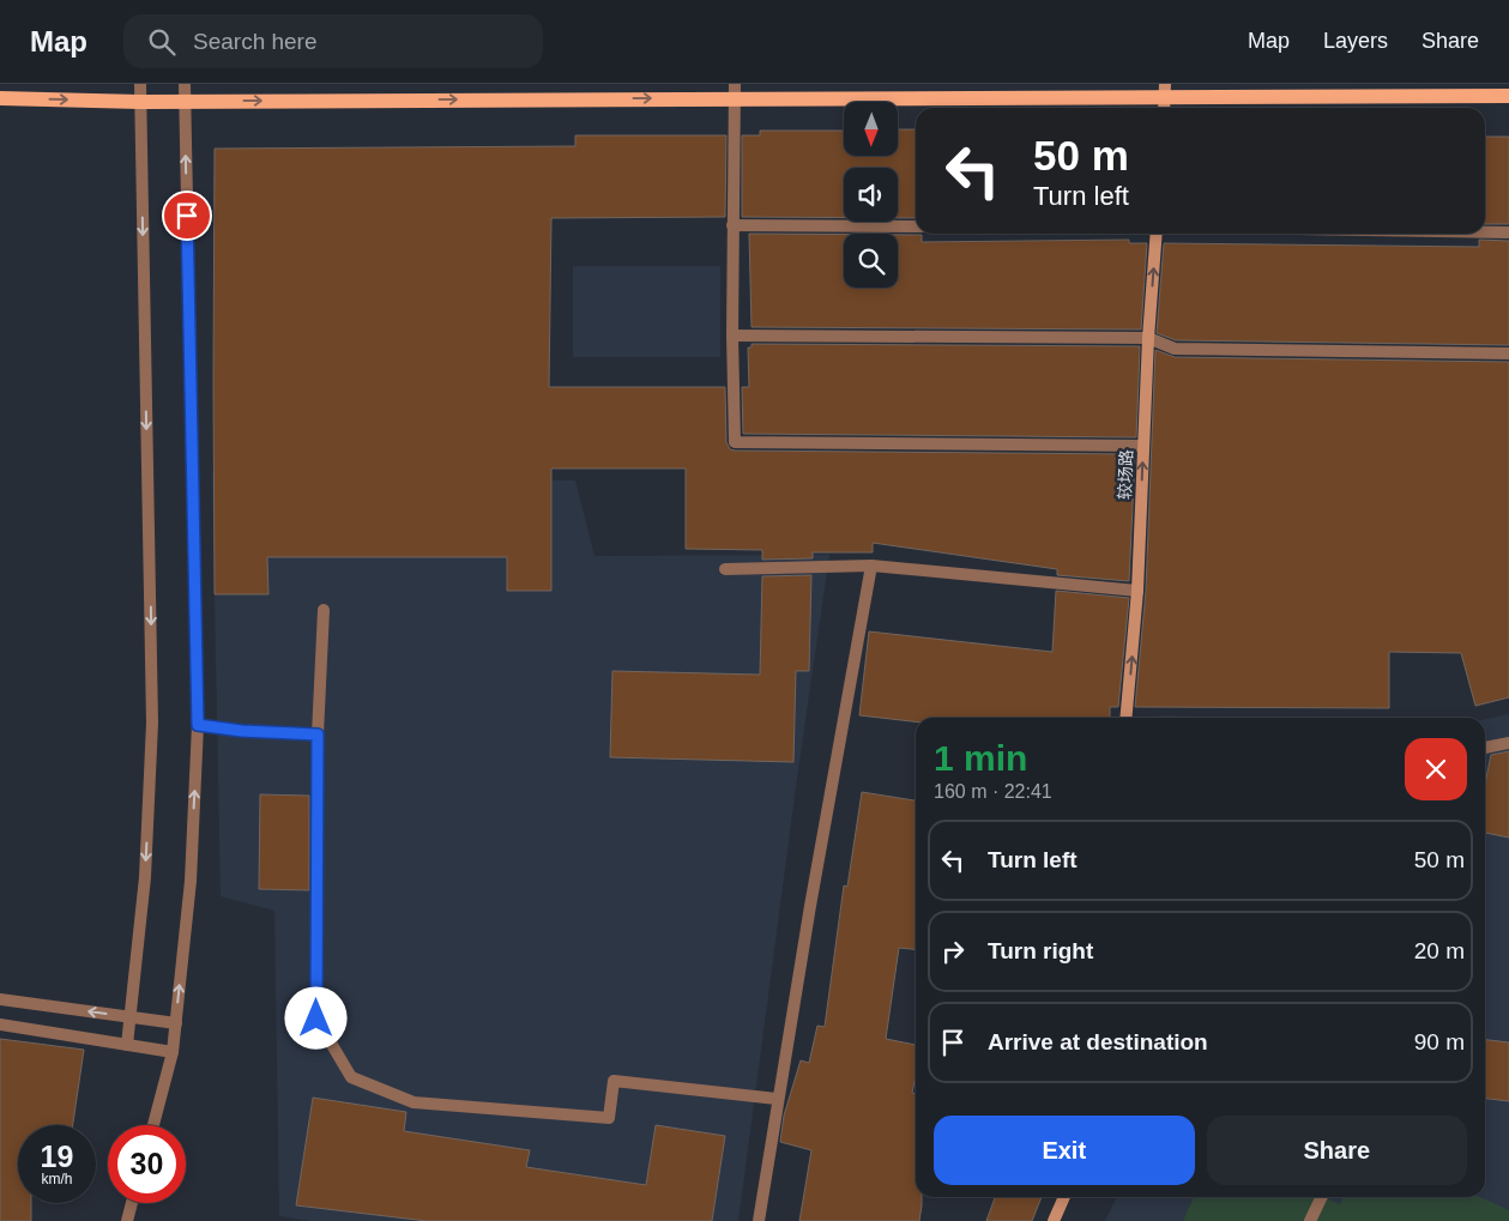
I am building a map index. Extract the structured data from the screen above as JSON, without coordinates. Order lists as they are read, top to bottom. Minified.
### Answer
{"streets":{"street":["较场路"]},"one_way":["较场路"],"north":"bottom","page":{"header":"Map","search":"Search here","nav":["Map","Layers","Share"],"turn":["50 m","Turn left"],"heading":["1 min","160 m · 22:41"],"list":[{"name":"Turn left","value":"50 m"},{"name":"Turn right","value":"20 m"},{"name":"Arrive at destination","value":"90 m"}],"buttons":["Exit","Share"],"speed":"19 km/h","limit":"30"}}
